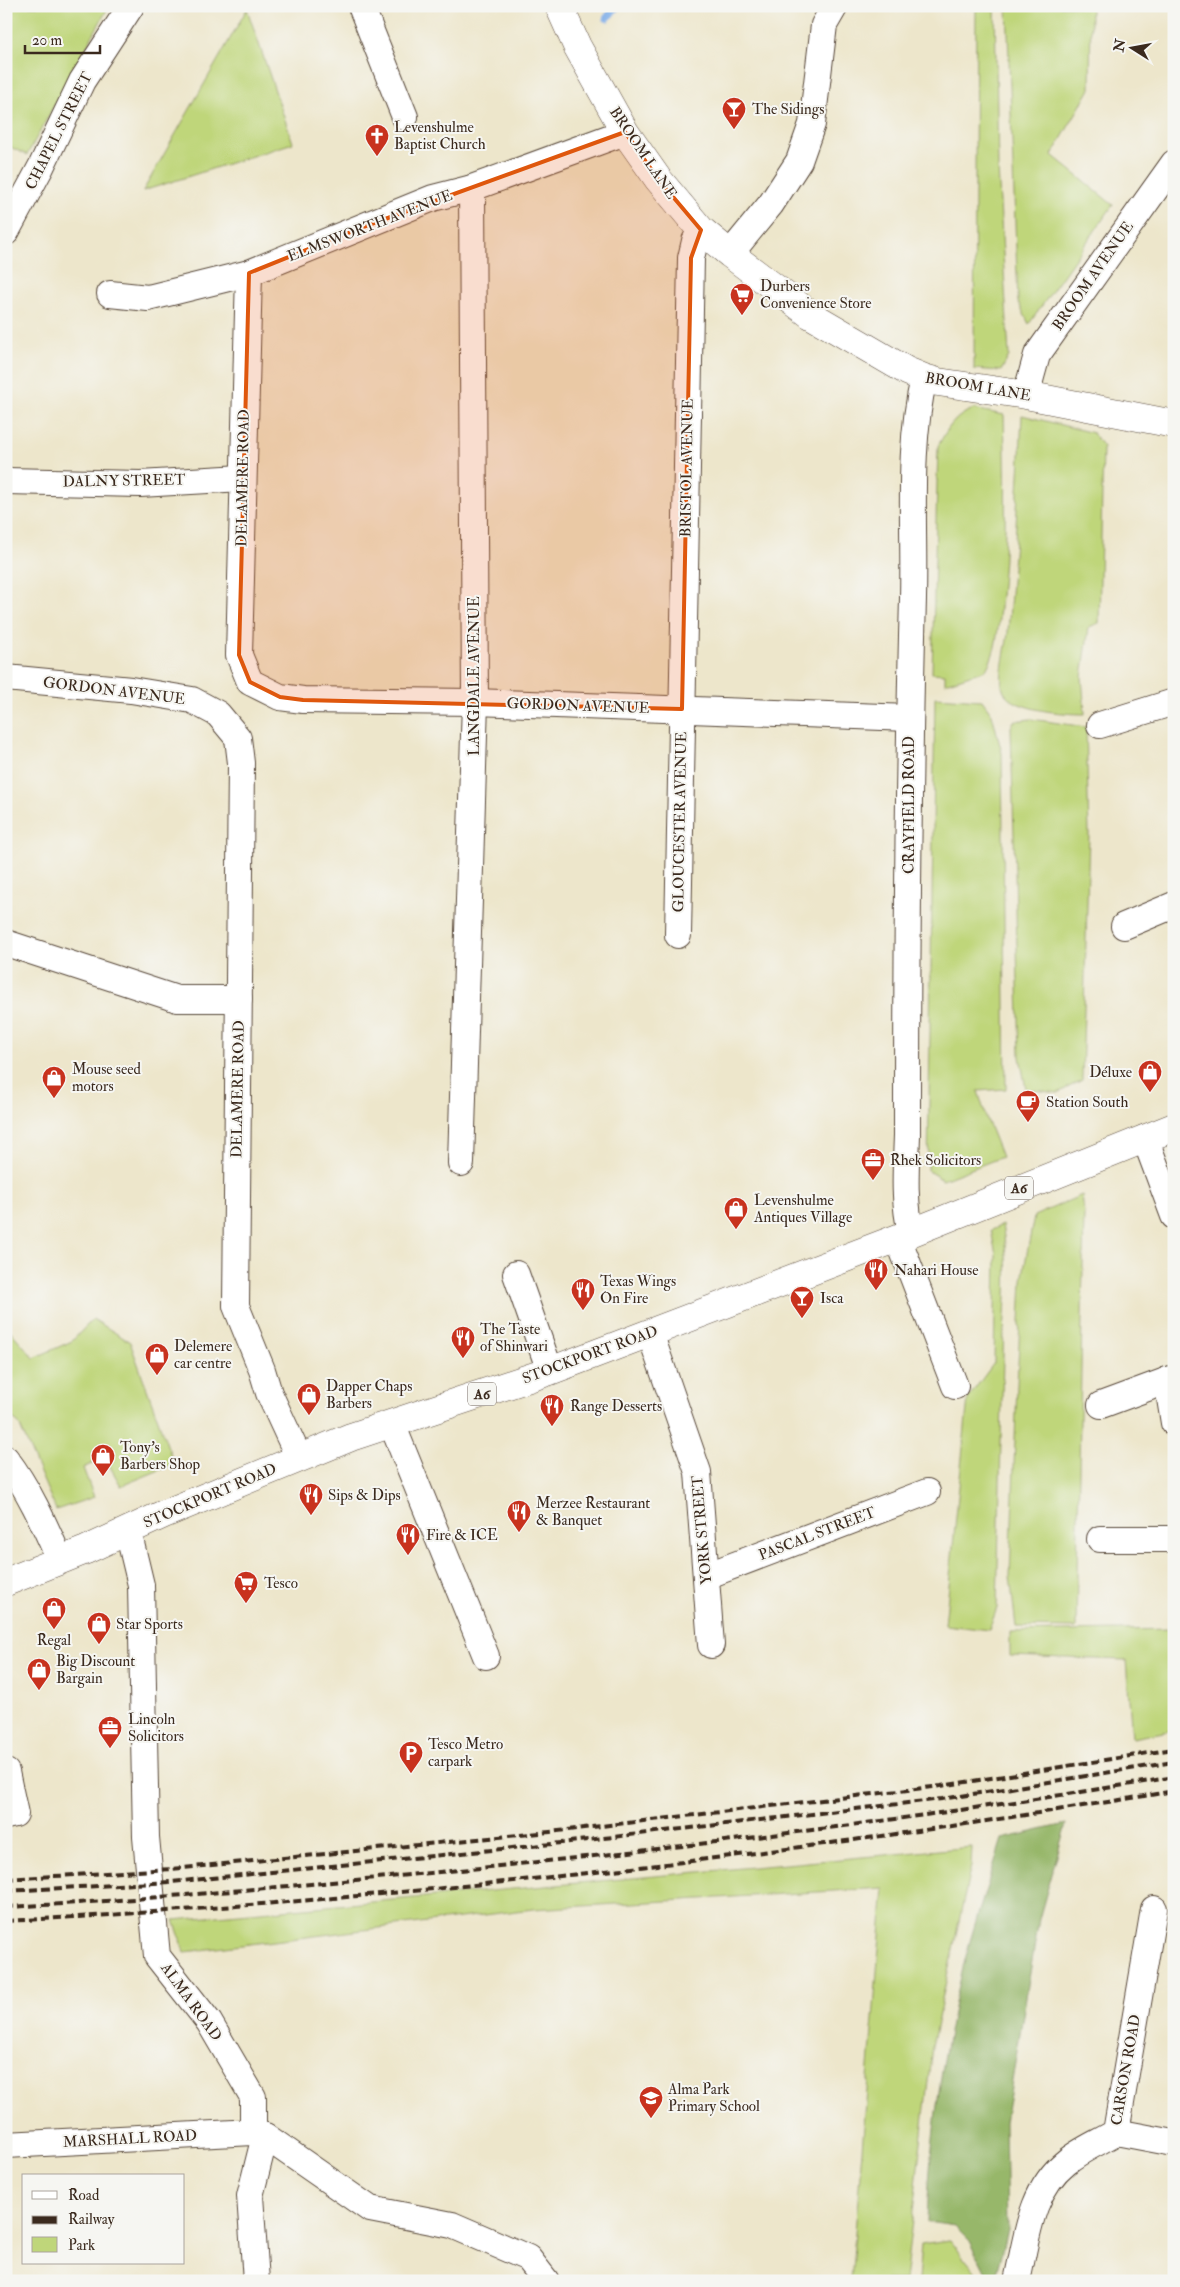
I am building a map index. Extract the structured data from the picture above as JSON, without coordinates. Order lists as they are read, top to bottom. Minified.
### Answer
{"streets":{"main road":["BROOM LANE","A6","STOCKPORT ROAD"],"street":["CHAPEL STREET","ELMSWORTH AVENUE","BROOM AVENUE","BRISTOL AVENUE","DELAMERE ROAD","DALNY STREET","LANGDALE AVENUE","GORDON AVENUE","CRAYFIELD ROAD","GLOUCESTER AVENUE","YORK STREET","PASCAL STREET","ALMA ROAD","CARSON ROAD","MARSHALL ROAD"]},"crossings":[["BROOM LANE","ELMSWORTH AVENUE"],["BROOM LANE","BROOM AVENUE"],["BROOM LANE","BRISTOL AVENUE"],["BROOM LANE","CRAYFIELD ROAD"],["ELMSWORTH AVENUE","DELAMERE ROAD"],["ELMSWORTH AVENUE","LANGDALE AVENUE"],["BRISTOL AVENUE","GORDON AVENUE"],["BRISTOL AVENUE","GLOUCESTER AVENUE"],["DELAMERE ROAD","DALNY STREET"],["DELAMERE ROAD","GORDON AVENUE"],["DELAMERE ROAD","STOCKPORT ROAD"],["LANGDALE AVENUE","GORDON AVENUE"],["GORDON AVENUE","CRAYFIELD ROAD"],["GORDON AVENUE","GLOUCESTER AVENUE"],["CRAYFIELD ROAD","STOCKPORT ROAD"],["STOCKPORT ROAD","YORK STREET"],["STOCKPORT ROAD","ALMA ROAD"],["YORK STREET","PASCAL STREET"],["ALMA ROAD","MARSHALL ROAD"]],"places":{"bar":["The Sidings","Isca"],"church":["Levenshulme Baptist Church"],"supermarket":["Durbers Convenience Store","Tesco"],"shop":["Déluxe","Mouse seed motors","Levenshulme Antiques Village","Delemere car centre","Dapper Chaps Barbers","Tony's Barbers Shop","Regal","Star Sports","Big Discount Bargain"],"cafe":["Station South"],"office":["Rhek Solicitors","Lincoln Solicitors"],"restaurant":["Nahari House","Texas Wings On Fire","The Taste of Shinwari","Range Desserts","Sips & Dips","Merzee Restaurant & Banquet","Fire & ICE"],"parking":["Tesco Metro carpark"],"school or university":["Alma Park Primary School"]},"legend":["Road","Railway","Park"],"scale_bar":"20 m","north":"left"}
